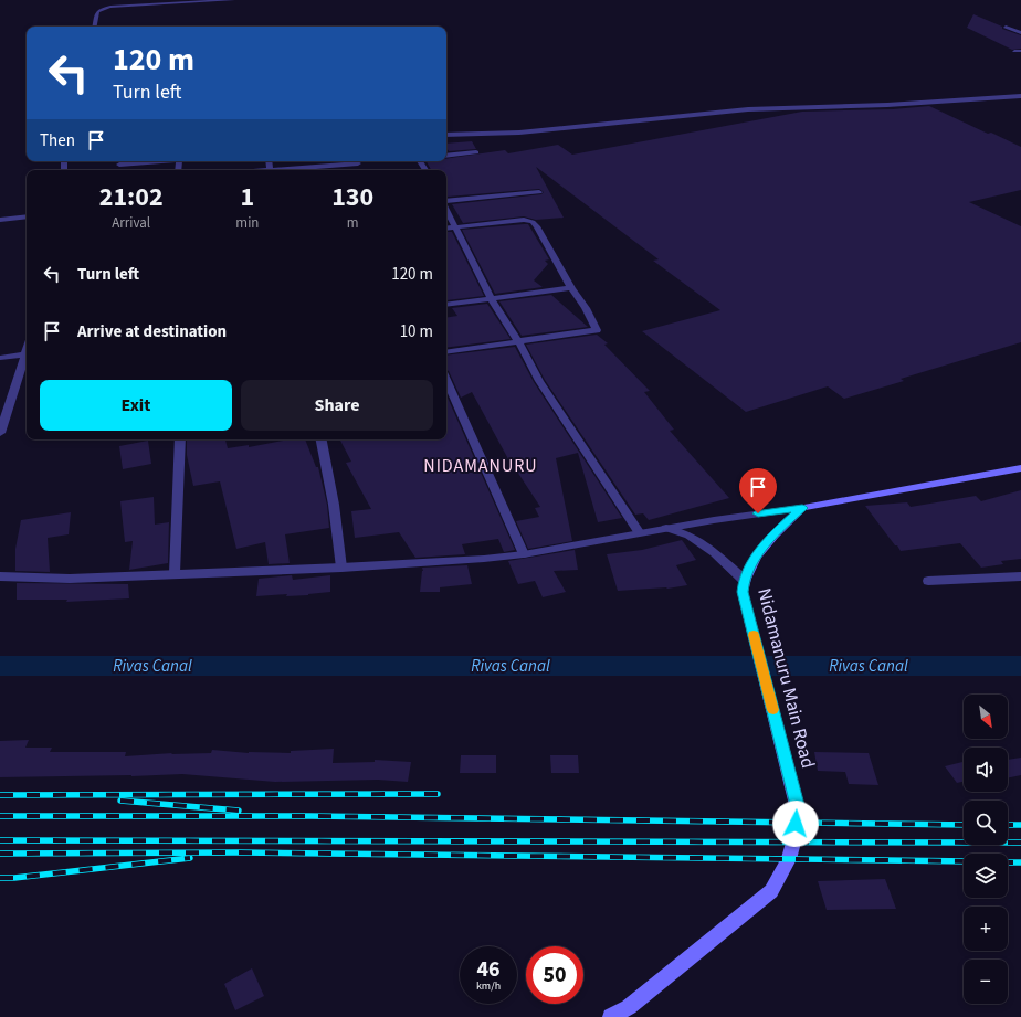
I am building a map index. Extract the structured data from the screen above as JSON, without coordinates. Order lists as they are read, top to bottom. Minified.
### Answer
{"streets":{"main road":["Nidamanuru Main Road"]},"districts":["NIDAMANURU"],"water":["Rivas Canal"],"north":"bottom right","page":{"turn":["120 m","Turn left"],"then":"Then","eta":["21:02","Arrival","1","min","130","m"],"list":[{"name":"Turn left","value":"120 m"},{"name":"Arrive at destination","value":"10 m"}],"buttons":["Exit","Share"],"map_buttons":["+","−"],"speed":"46 km/h","limit":"50"}}
